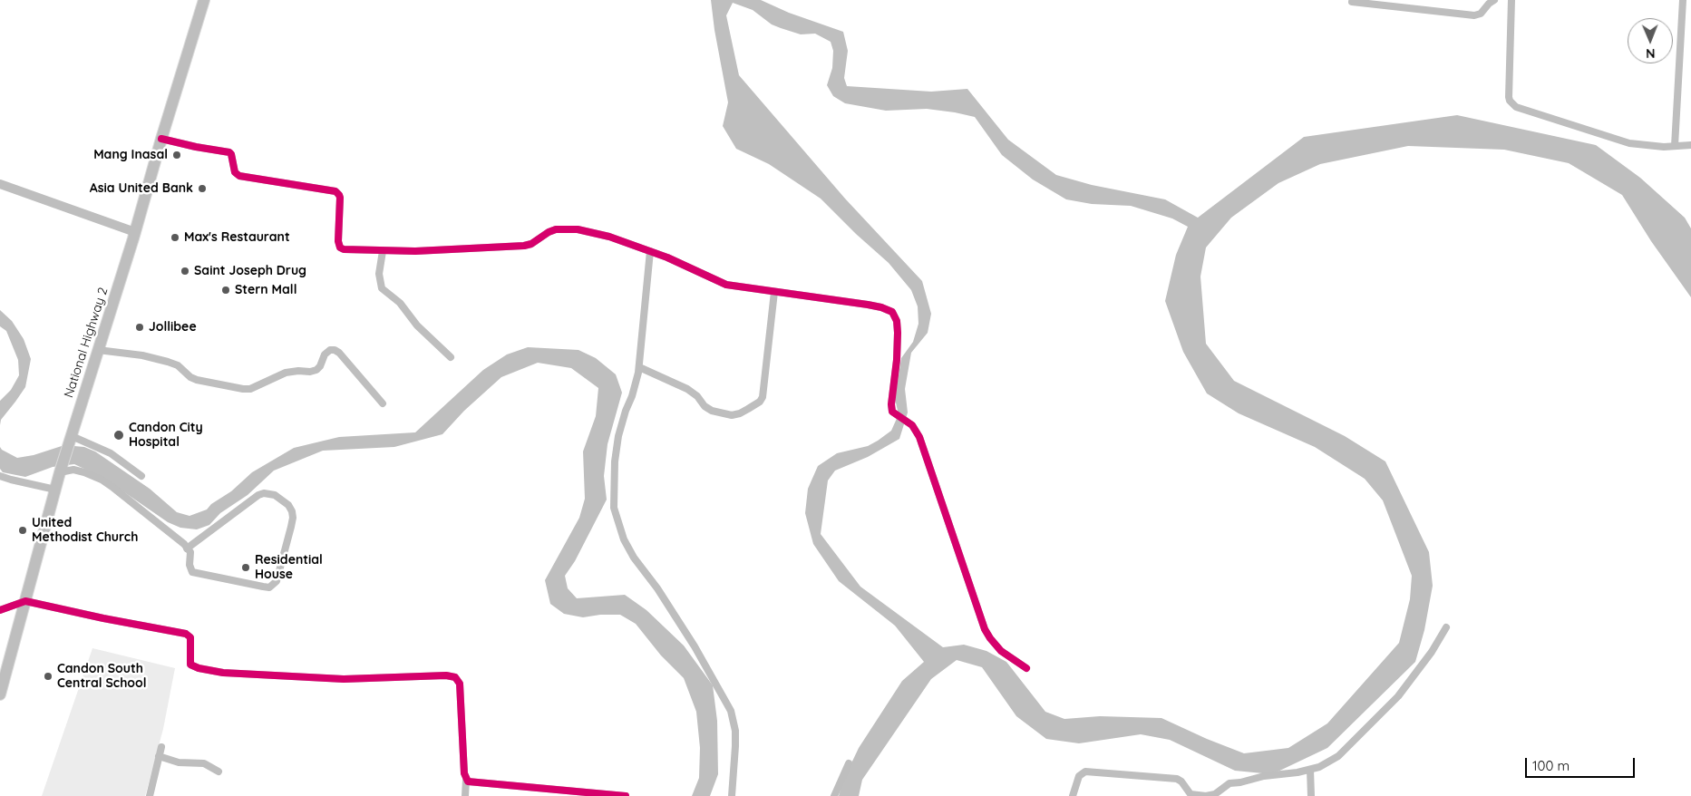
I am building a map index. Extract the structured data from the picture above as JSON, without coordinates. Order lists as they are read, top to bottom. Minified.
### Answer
{"streets":{"main road":["National Highway 2"]},"places":["Mang Inasal","Asia United Bank","Max's Restaurant","Saint Joseph Drug","Stern Mall","Jollibee","Candon City Hospital","United Methodist Church","Residential House","Candon South Central School"],"scale_bar":"100 m","north":"bottom"}
